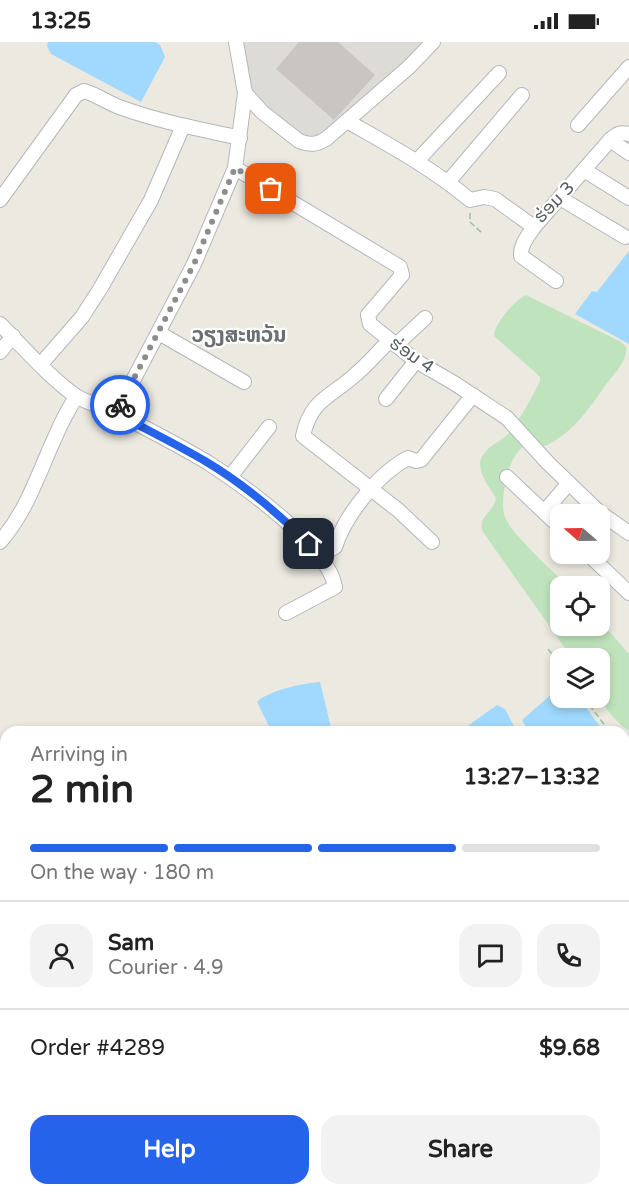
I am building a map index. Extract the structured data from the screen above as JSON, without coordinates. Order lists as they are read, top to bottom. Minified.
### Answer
{"streets":{"street":["ຮ່ອມ 3","ຮ່ອມ 4"]},"districts":["ວຽງສະຫວັນ"],"north":"left","page":{"status":"13:25","heading":["2 min","Arriving in","13:27–13:32"],"panel":["Sam","Courier · 4.9","Order #4289","$9.68"],"bar":"On the way · 180 m","buttons":["Help","Share"]}}
